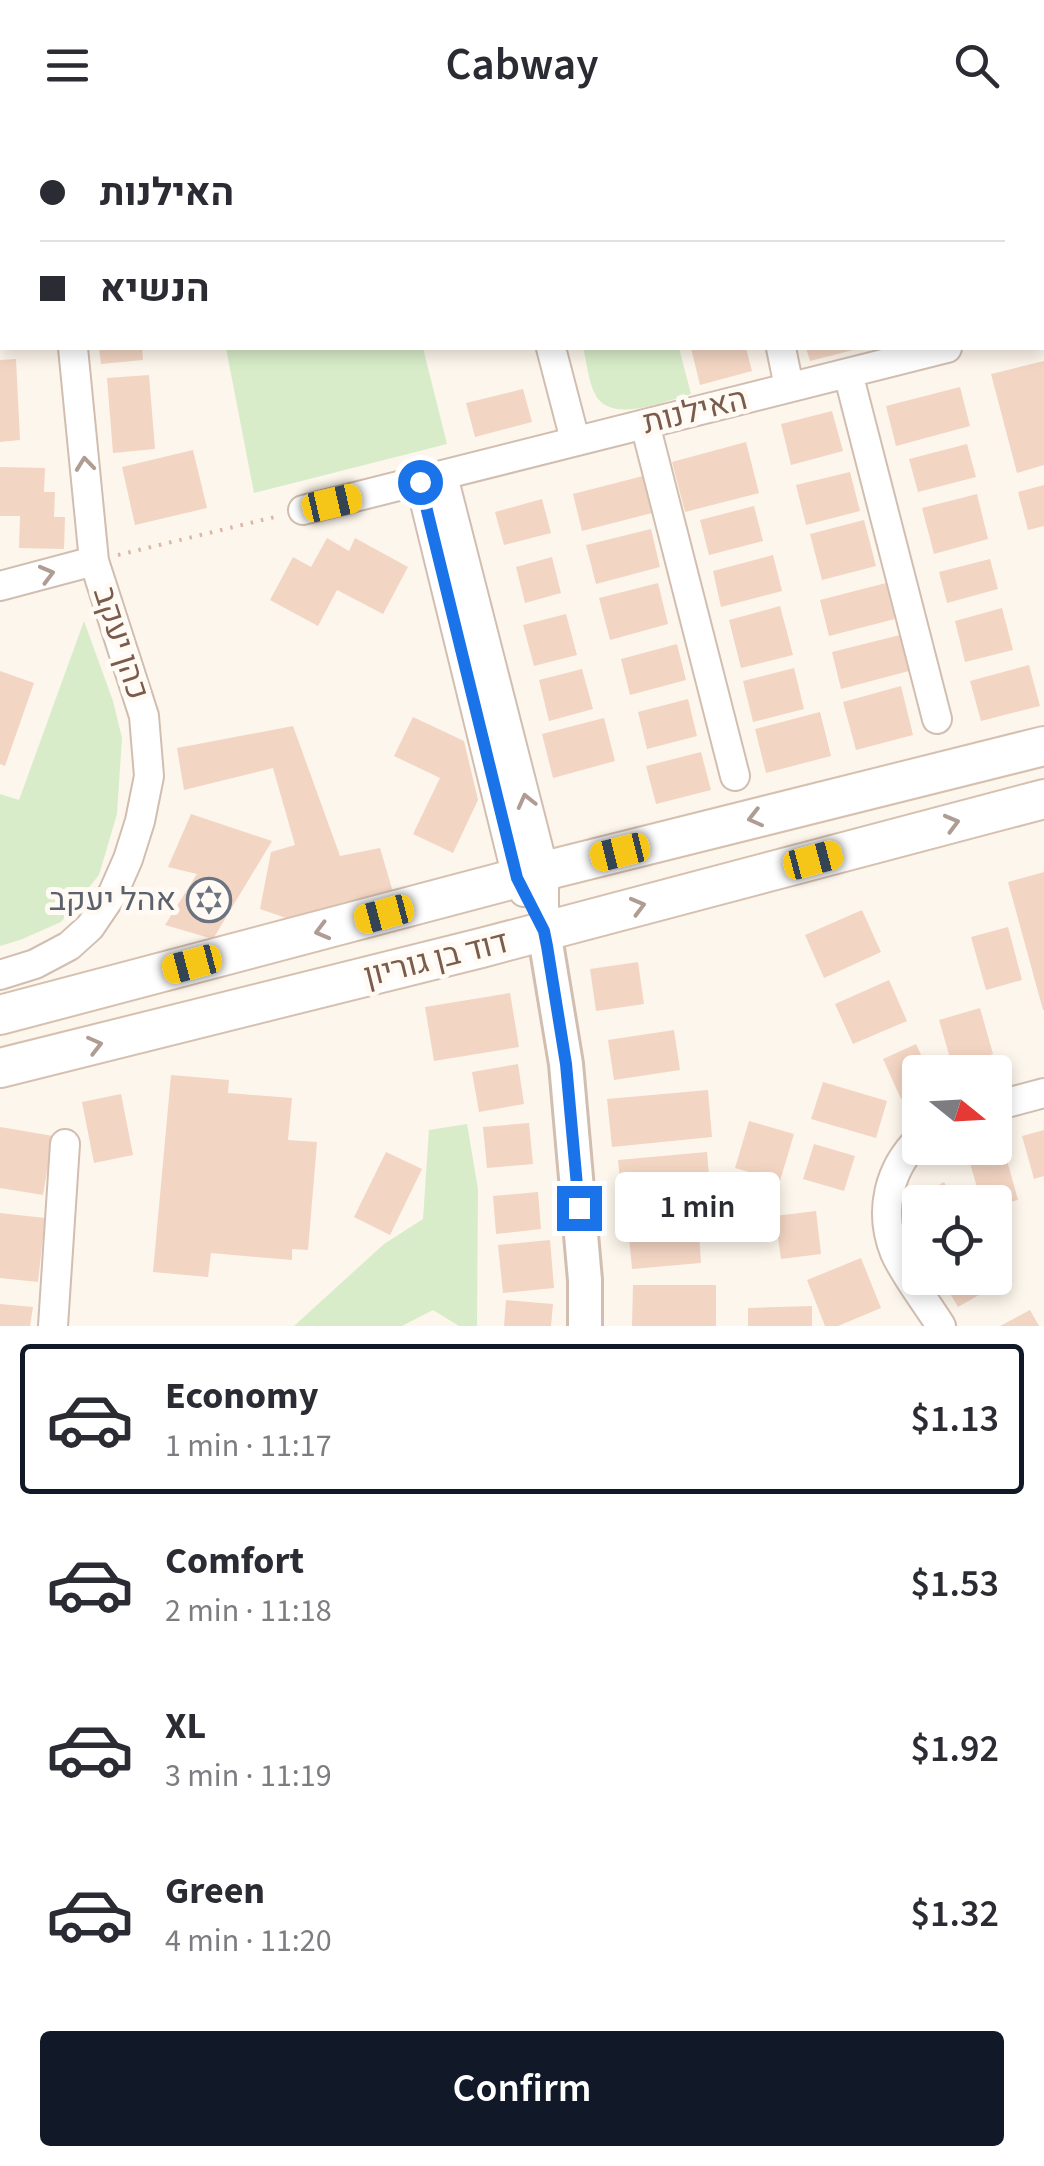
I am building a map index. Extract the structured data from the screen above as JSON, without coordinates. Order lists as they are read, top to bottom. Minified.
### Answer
{"streets":{"main road":["דוד בן גוריון"],"street":["האילנות","כהן יעקב"]},"places":{"synagogue":["אהל יעקב"]},"north":"right","page":{"header":"Cabway","banner":["האילנות","הנשיא"],"bubble":"1 min","list":[{"name":"Economy","note":"1 min · 11:17","value":"$1.13"},{"name":"Comfort","note":"2 min · 11:18","value":"$1.53"},{"name":"XL","note":"3 min · 11:19","value":"$1.92"},{"name":"Green","note":"4 min · 11:20","value":"$1.32"}],"buttons":"Confirm"}}
